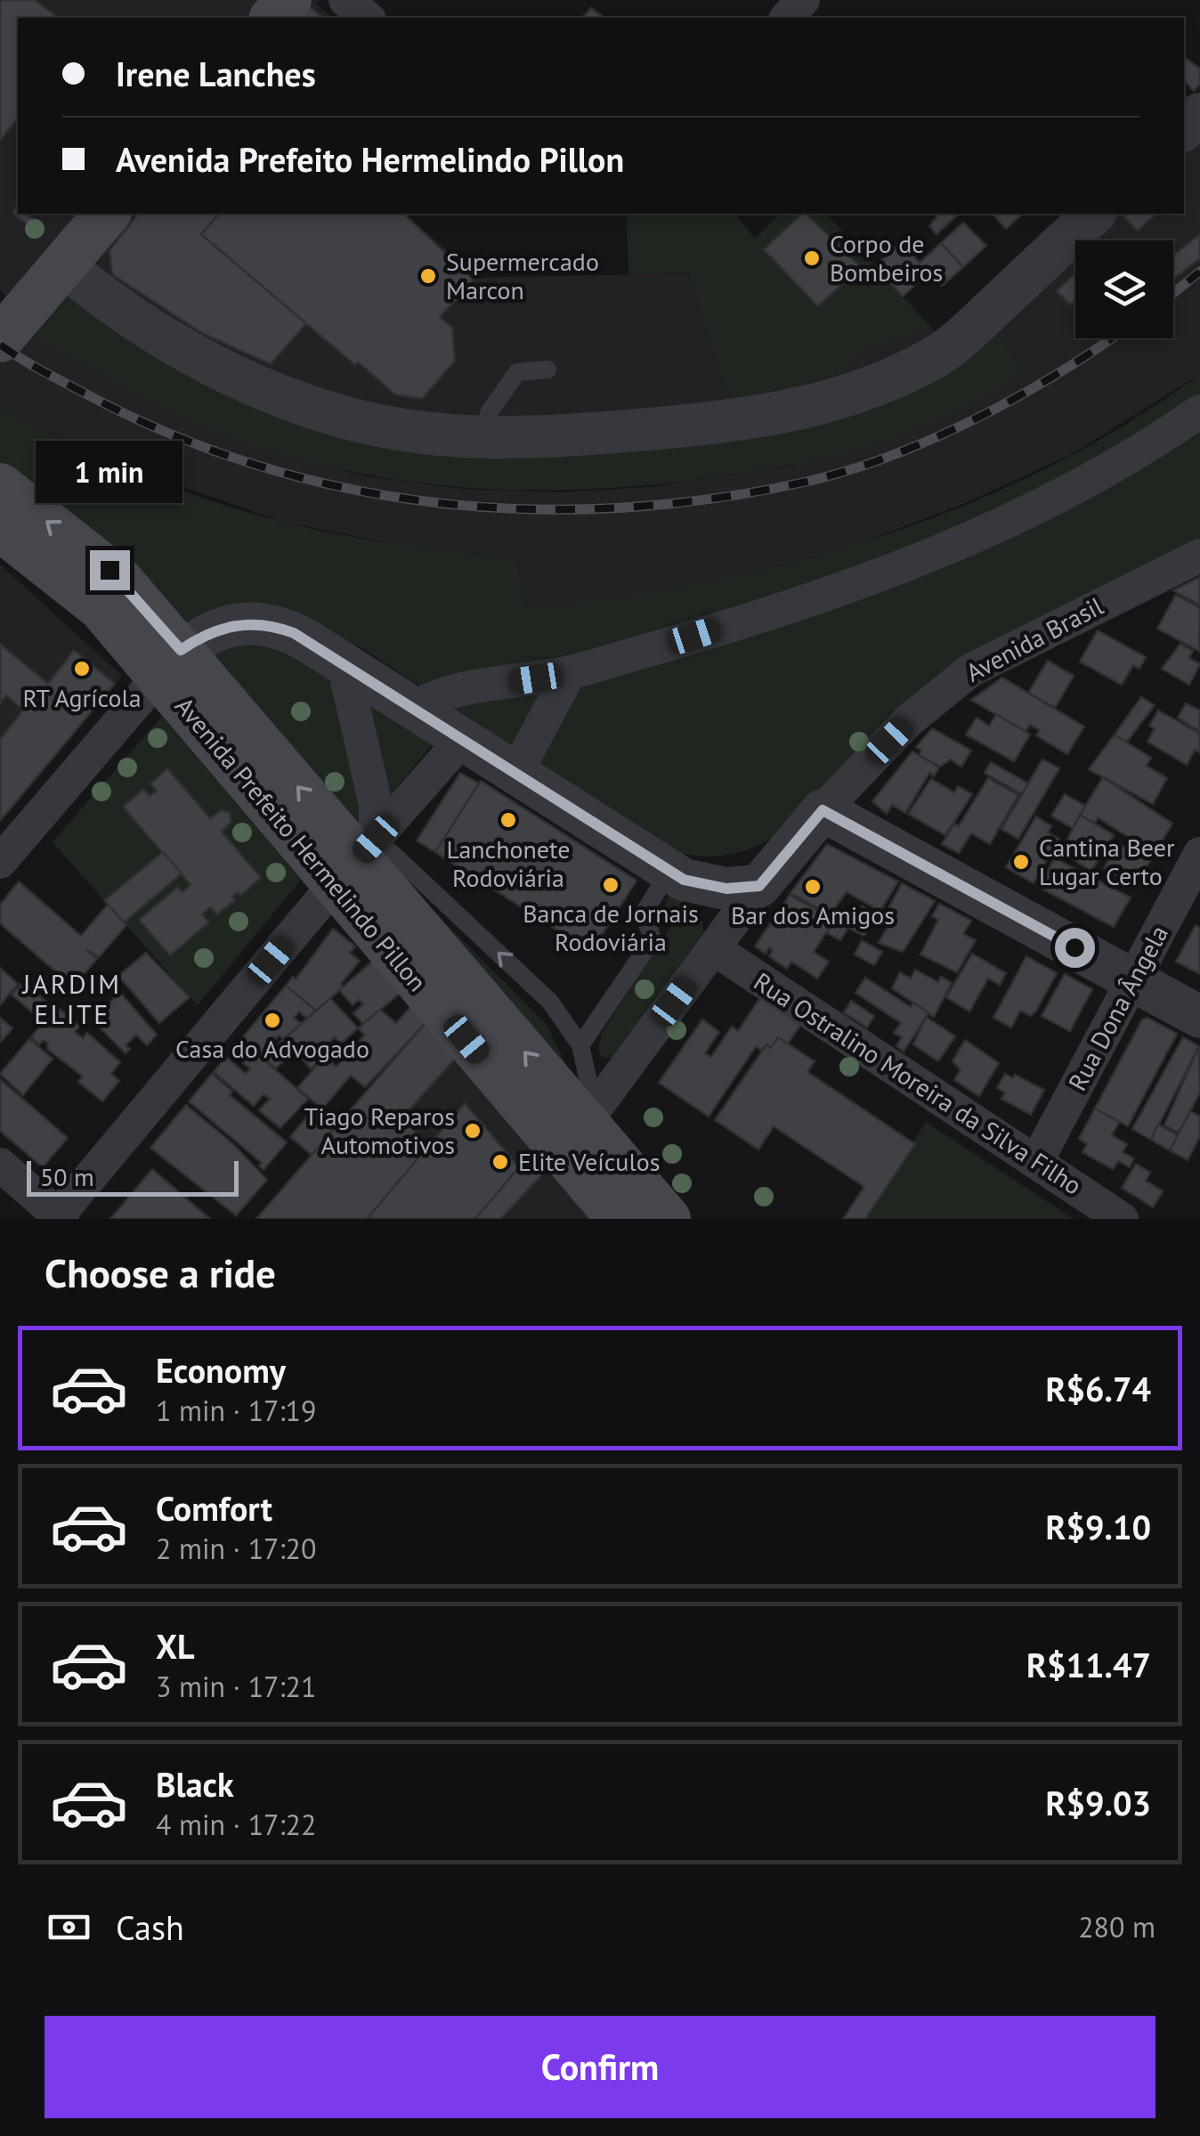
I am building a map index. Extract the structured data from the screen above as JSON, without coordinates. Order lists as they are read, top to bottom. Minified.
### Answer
{"streets":{"main road":["Avenida Prefeito Hermelindo Pillon"],"street":["Avenida Brasil","Rua Dona Ângela","Rua Ostralino Moreira da Silva Filho"]},"crossings":[["Avenida Brasil","Avenida Prefeito Hermelindo Pillon"],["Avenida Brasil","Rua Ostralino Moreira da Silva Filho"],["Rua Dona Ângela","Rua Ostralino Moreira da Silva Filho"]],"districts":["JARDIM ELITE"],"places":["Corpo de Bombeiros","Supermercado Marcon","RT Agrícola","Lanchonete Rodoviária","Cantina Beer Lugar Certo","Banca de Jornais Rodoviária","Bar dos Amigos","Casa do Advogado","Tiago Reparos Automotivos","Elite Veículos"],"scale_bar":"50 m","page":{"banner":["Irene Lanches","Avenida Prefeito Hermelindo Pillon"],"bubble":"1 min","scale":"50 m","heading":"Choose a ride","list":[{"name":"Economy","note":"1 min · 17:19","value":"R$6.74"},{"name":"Comfort","note":"2 min · 17:20","value":"R$9.10"},{"name":"XL","note":"3 min · 17:21","value":"R$11.47"},{"name":"Black","note":"4 min · 17:22","value":"R$9.03"}],"pay":["Cash","280 m"],"buttons":"Confirm"}}
